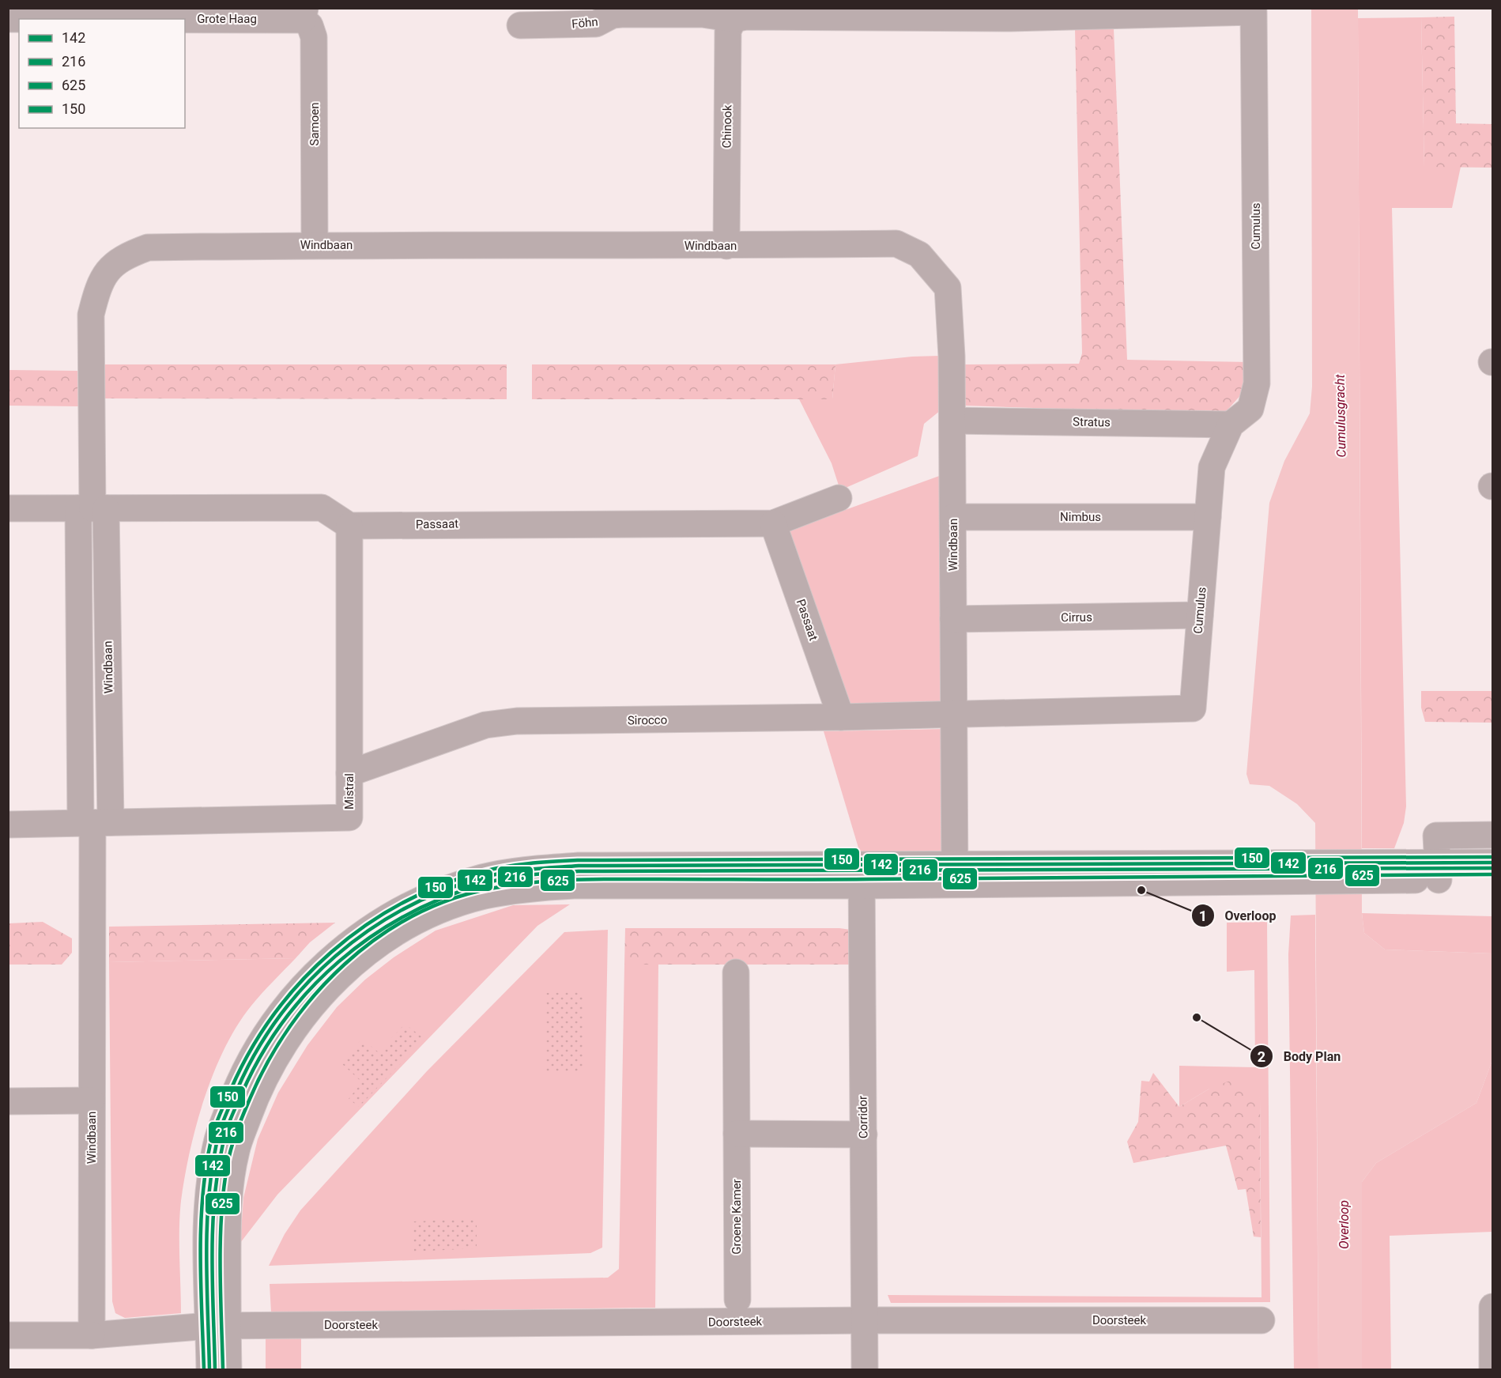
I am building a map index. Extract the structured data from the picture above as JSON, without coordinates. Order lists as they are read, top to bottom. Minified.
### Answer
{"streets":{"street":["Grote Haag","Föhn","Samoen","Chinook","Cumulus","Windbaan","Stratus","Nimbus","Passaat","Cirrus","Sirocco","Mistral","Corridor","Groene Kamer","Doorsteek"]},"crossings":[["Grote Haag","Samoen"],["Föhn","Chinook"],["Föhn","Cumulus"],["Samoen","Windbaan"],["Chinook","Cumulus"],["Chinook","Windbaan"],["Cumulus","Windbaan"],["Cumulus","Stratus"],["Cumulus","Nimbus"],["Cumulus","Cirrus"],["Cumulus","Sirocco"],["Windbaan","Stratus"],["Windbaan","Nimbus"],["Windbaan","Cirrus"],["Windbaan","Sirocco"],["Windbaan","Mistral"],["Passaat","Sirocco"],["Passaat","Mistral"],["Sirocco","Mistral"],["Corridor","Doorsteek"]],"water":["Cumulusgracht","Overloop"],"places":["Overloop","Body Plan"],"lines":["transit line 150","transit line 142","transit line 216","transit line 625"],"legend":["142","216","625","150"]}
